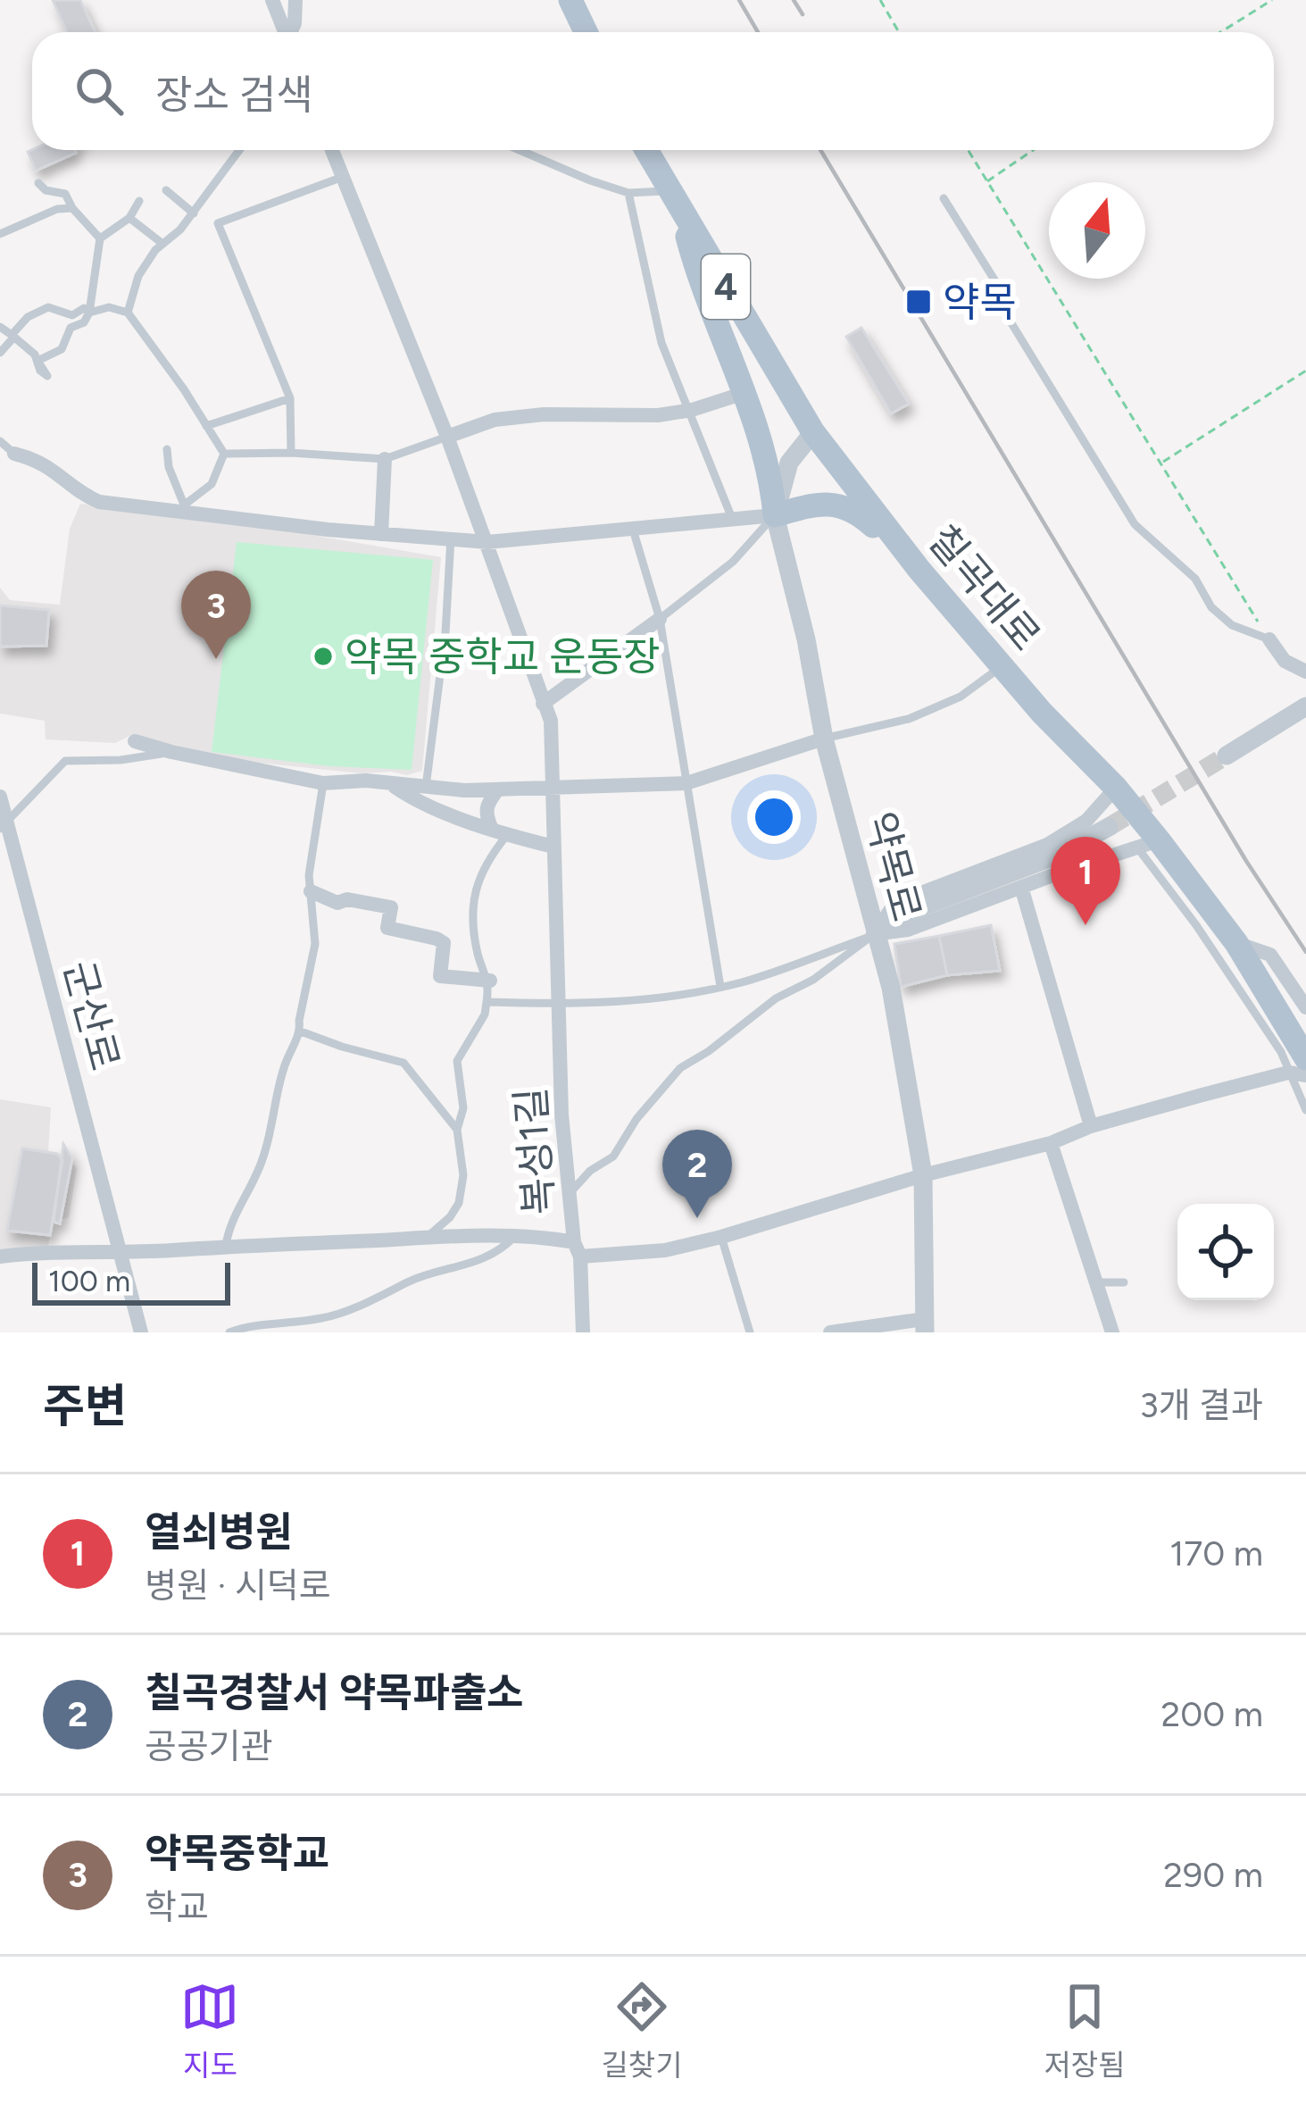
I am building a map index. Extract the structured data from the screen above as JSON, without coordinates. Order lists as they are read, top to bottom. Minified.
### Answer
{"streets":{"main road":["4","칠곡대로"],"street":["약목로","군산로","복성1길"]},"crossings":[["칠곡대로","약목로"]],"places":{"transit":["약목"],"other":["약목 중학교 운동장"]},"scale_bar":"100 m","north":"top","page":{"search":"장소 검색","pins":["3","1","2"],"scale":"100 m","heading":["주변","3개 결과"],"list":[{"mark":"1","name":"열쇠병원","note":"병원 · 시덕로","value":"170 m"},{"mark":"2","name":"칠곡경찰서 약목파출소","note":"공공기관","value":"200 m"},{"mark":"3","name":"약목중학교","note":"학교","value":"290 m"}],"nav":["지도","길찾기","저장됨"]}}
